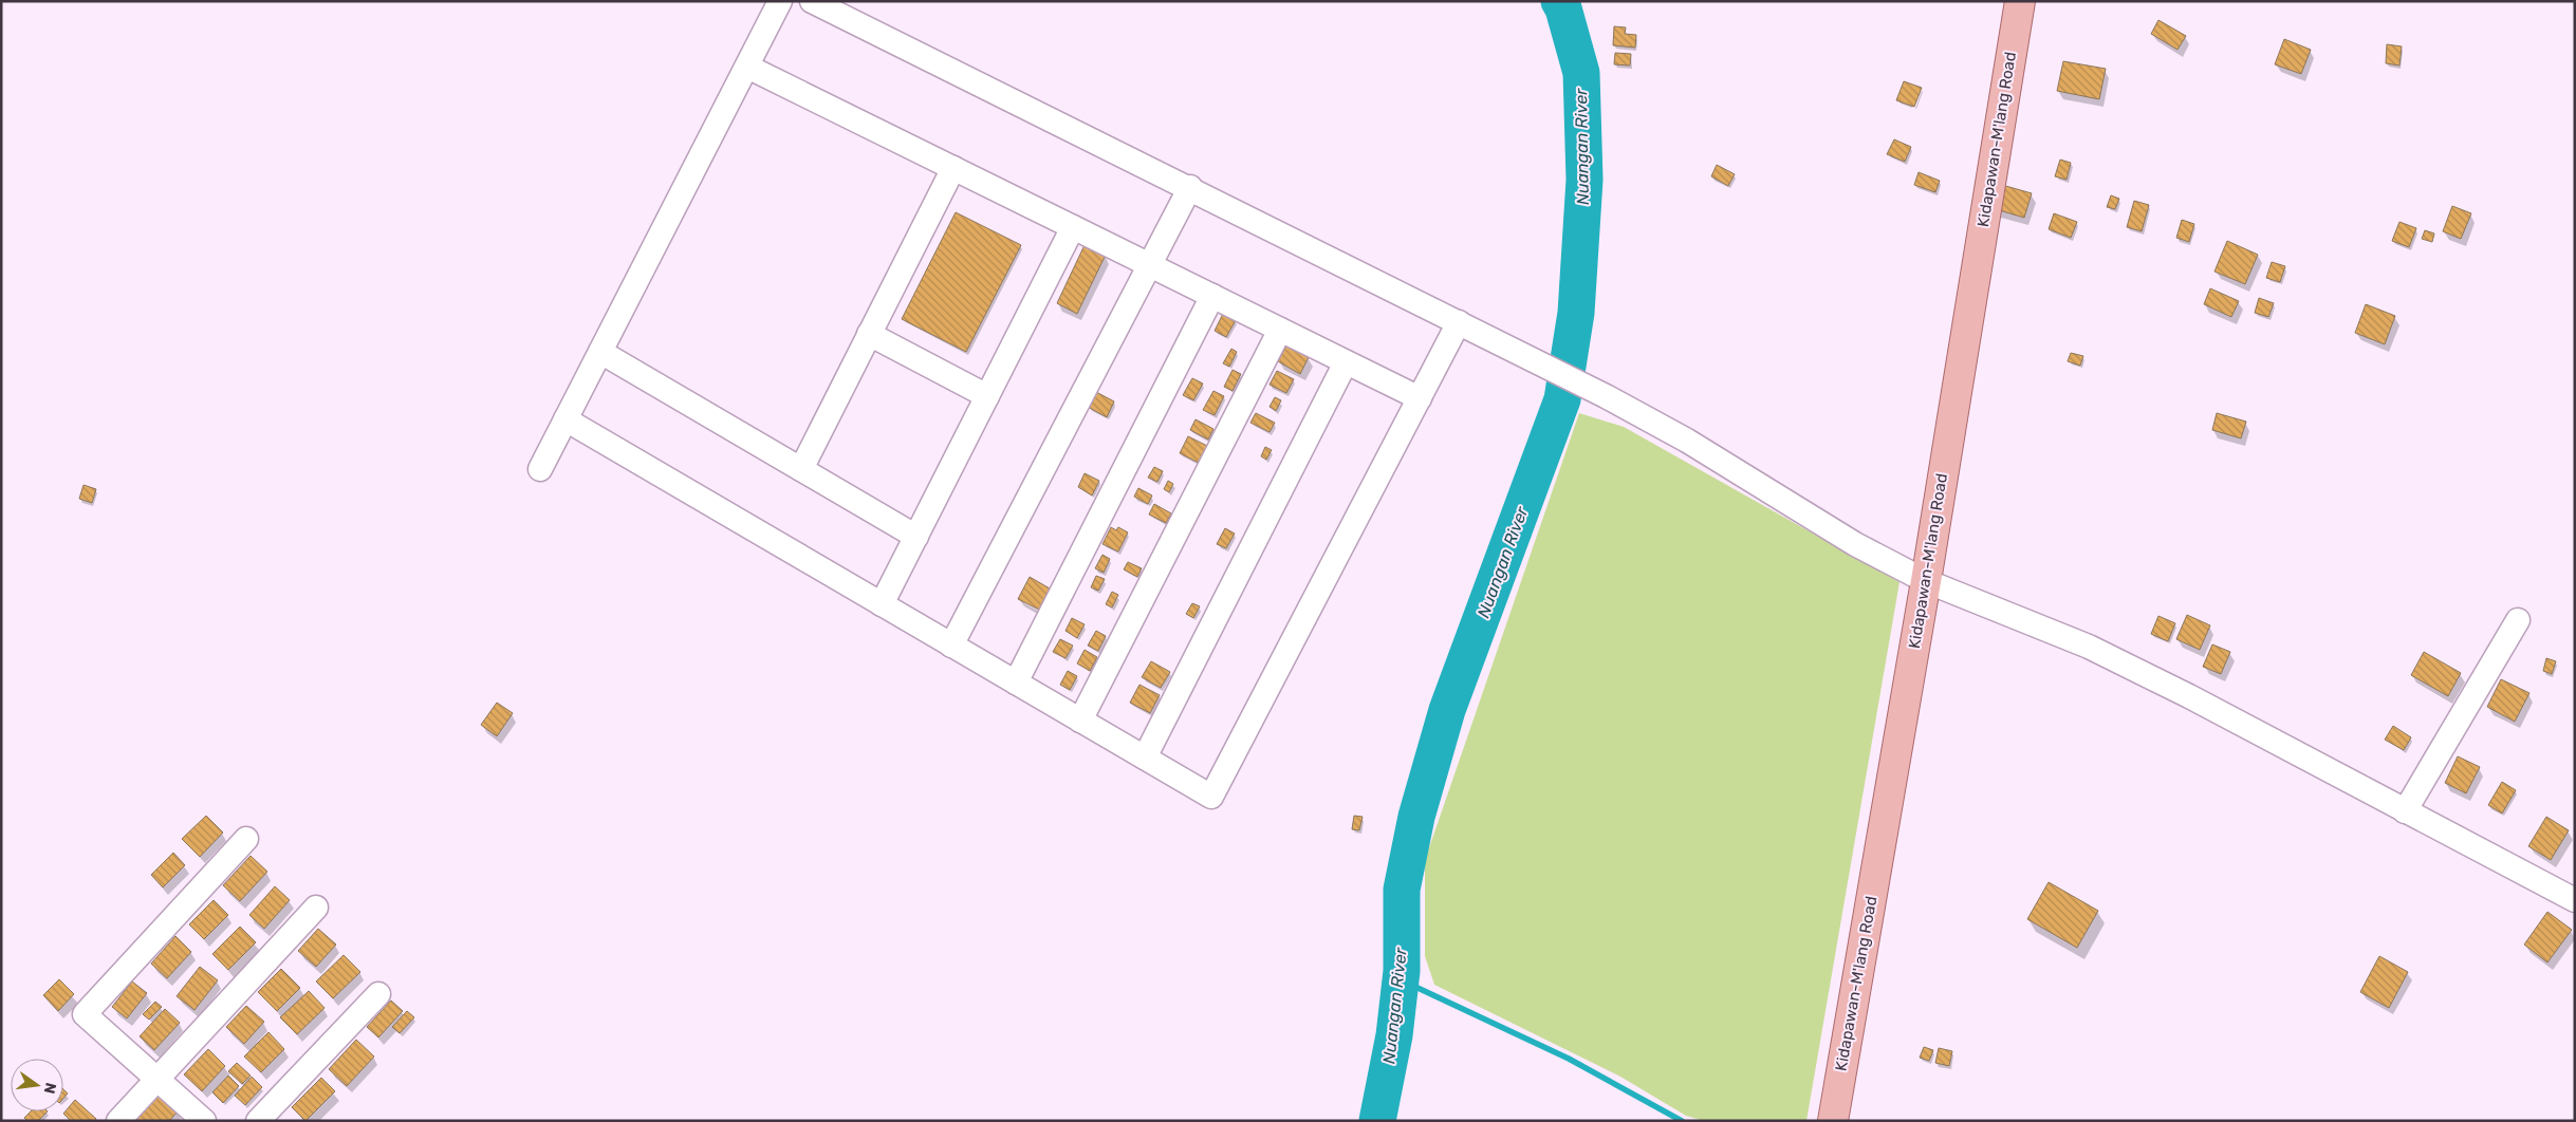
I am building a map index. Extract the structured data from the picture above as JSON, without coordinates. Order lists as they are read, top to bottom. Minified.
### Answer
{"streets":{"main road":["Kidapawan-M'lang Road"]},"water":["Nuangan River"],"north":"right"}
